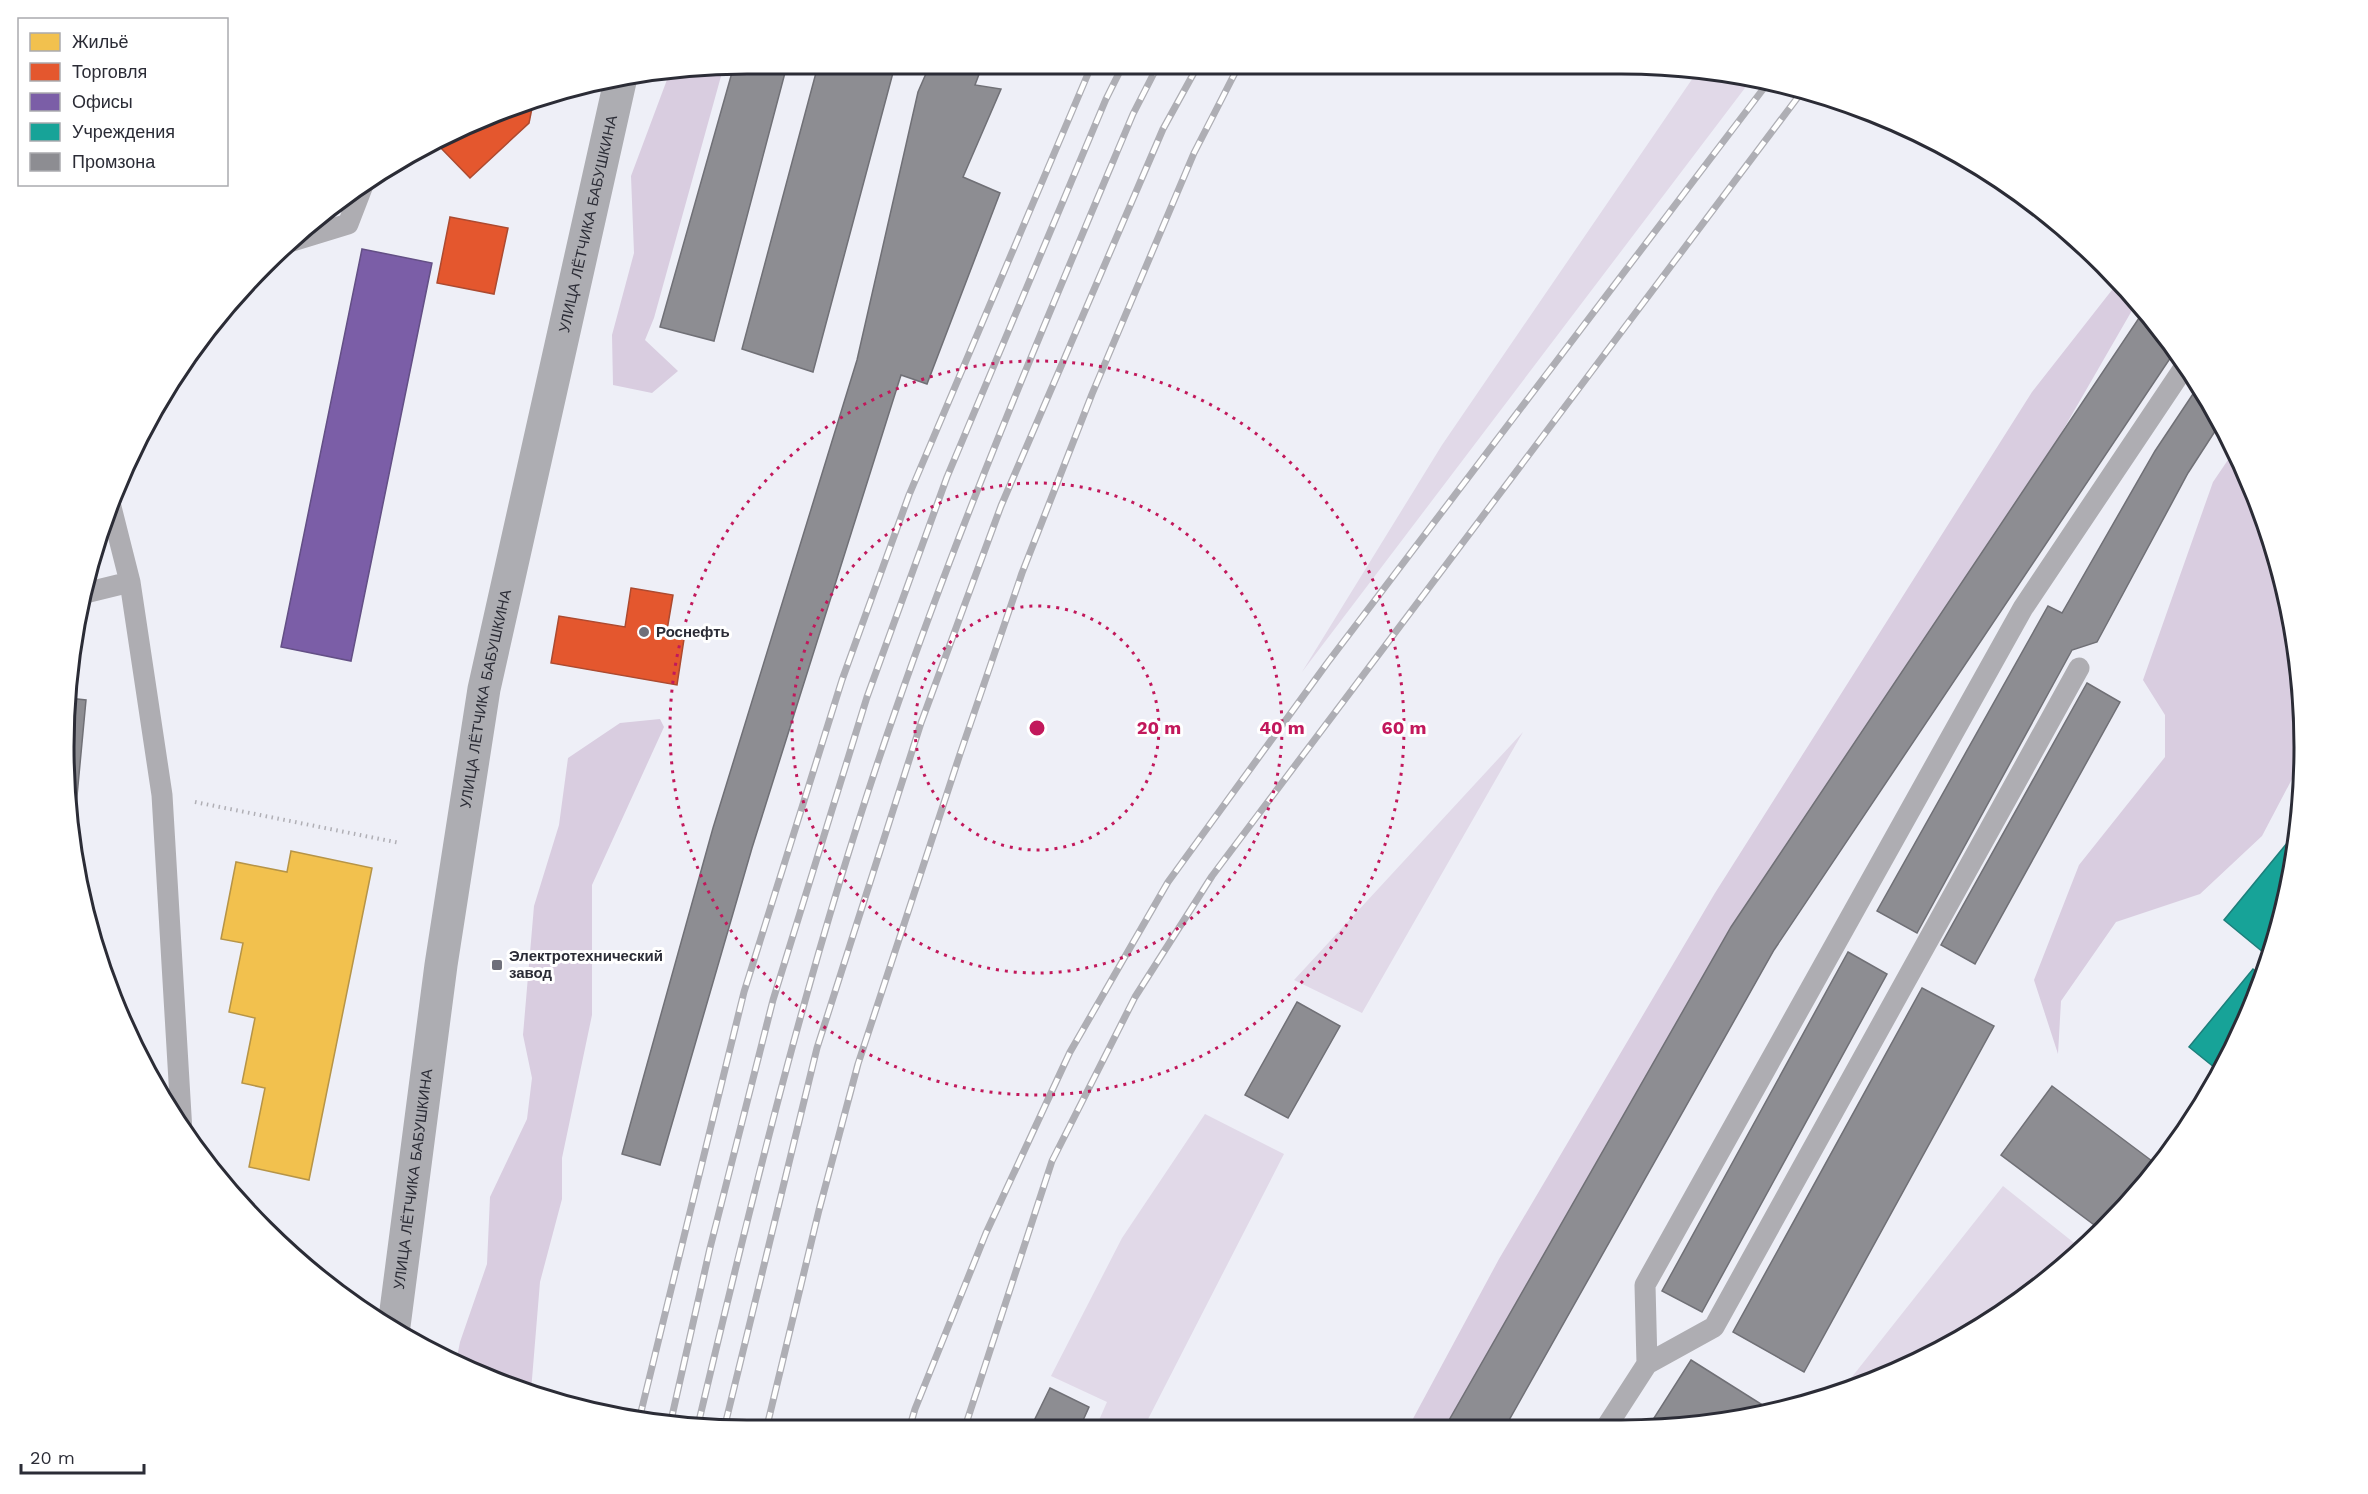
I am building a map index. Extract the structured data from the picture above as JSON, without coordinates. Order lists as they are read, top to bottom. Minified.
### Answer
{"streets":{"main road":["УЛИЦА ЛЁТЧИКА БАБУШКИНА"]},"places":{"other":["Роснефть"],"transit":["Электротехнический завод"]},"legend":["Жильё","Торговля","Офисы","Учреждения","Промзона"],"scale_bar":"20 m","rings":["20 m","40 m","60 m"]}
